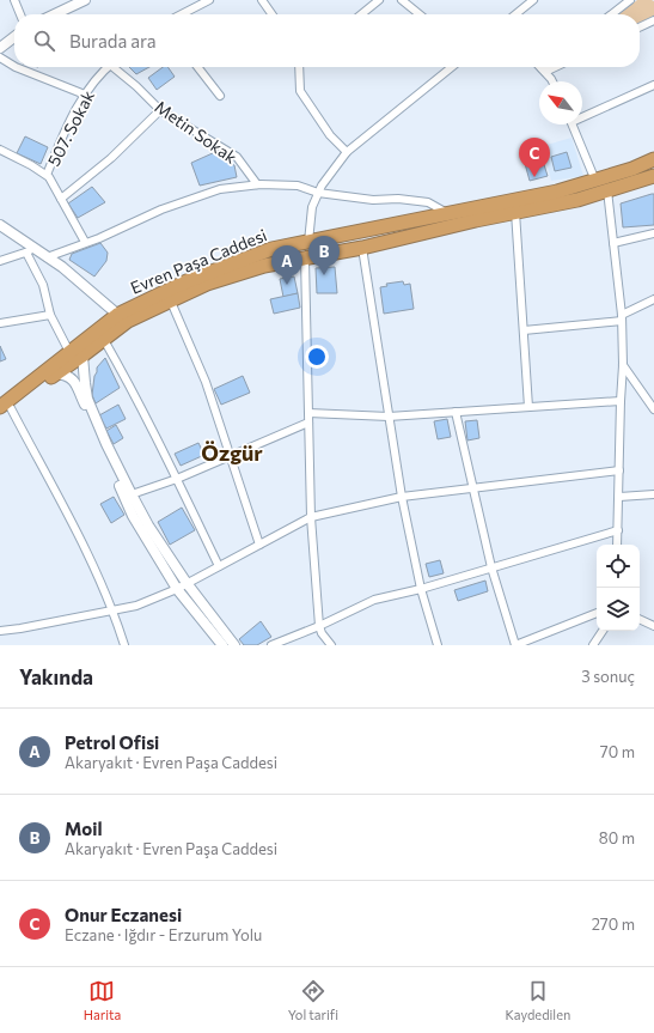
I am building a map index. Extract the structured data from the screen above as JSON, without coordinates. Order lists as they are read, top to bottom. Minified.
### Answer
{"streets":{"highway":["Evren Paşa Caddesi"],"street":["507. Sokak","Metin Sokak"]},"districts":["Özgür"],"north":"top left","page":{"search":"Burada ara","pins":["C","B","A"],"heading":["Yakında","3 sonuç"],"list":[{"mark":"A","name":"Petrol Ofisi","note":"Akaryakıt · Evren Paşa Caddesi","value":"70 m"},{"mark":"B","name":"Moil","note":"Akaryakıt · Evren Paşa Caddesi","value":"80 m"},{"mark":"C","name":"Onur Eczanesi","note":"Eczane · Iğdır - Erzurum Yolu","value":"270 m"}],"nav":["Harita","Yol tarifi","Kaydedilen"]}}
